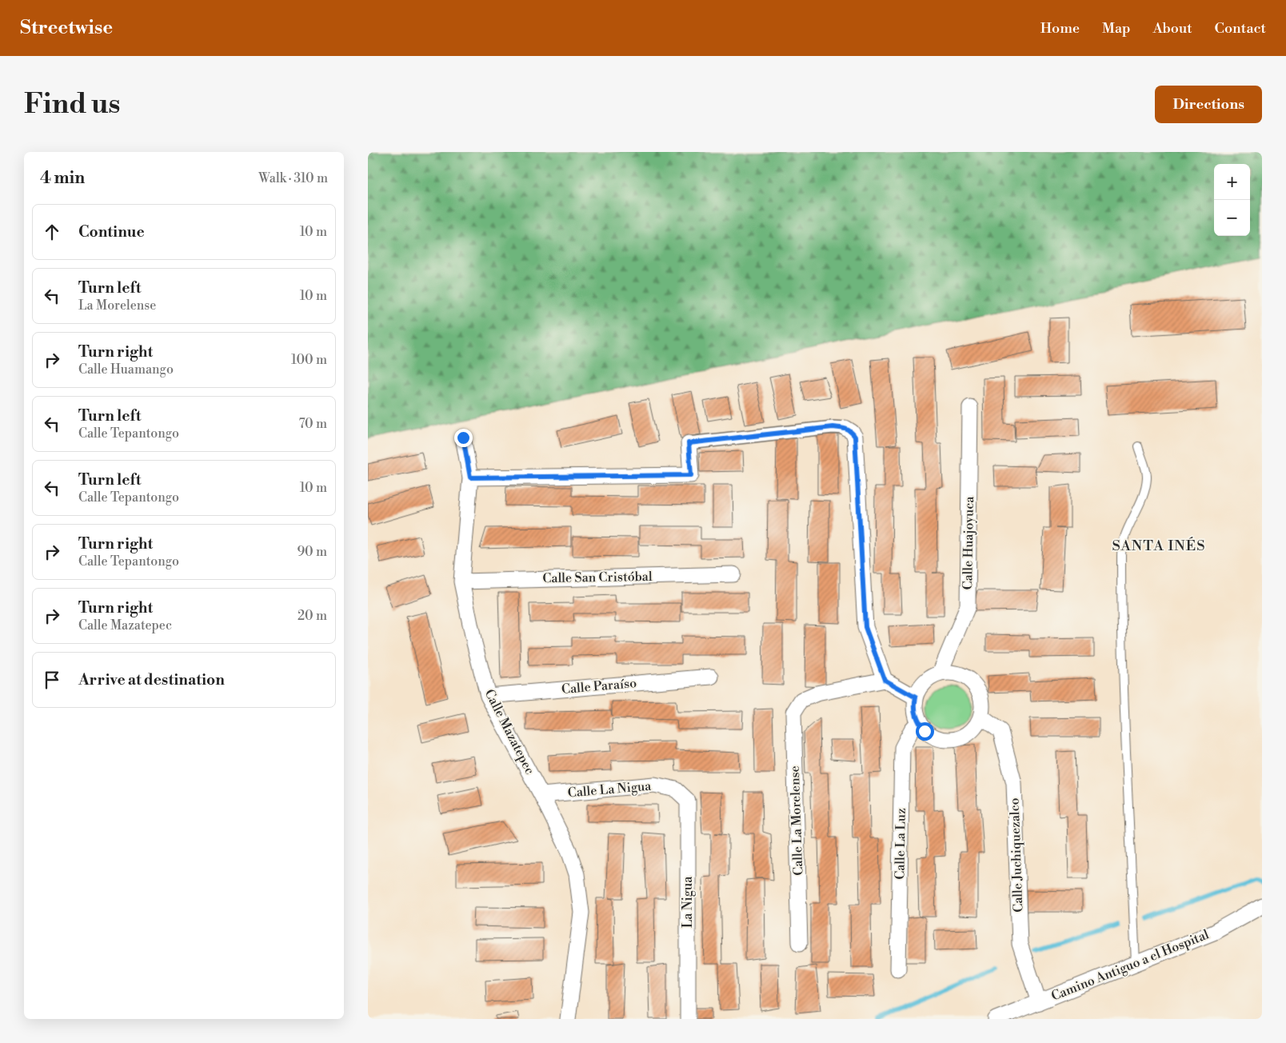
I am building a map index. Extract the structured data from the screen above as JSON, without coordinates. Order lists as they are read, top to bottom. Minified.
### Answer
{"streets":{"street":["Calle Huajoyuca","Calle San Cristóbal","Calle Paraíso","Calle Mazatepec","Calle La Nigua","Calle La Morelense","Calle La Luz","Calle Juchiquezalco","La Nigua","Camino Antiguo a el Hospital"]},"crossings":[["Calle Huajoyuca","Calle La Luz"],["Calle Huajoyuca","Calle Juchiquezalco"],["Calle San Cristóbal","Calle Mazatepec"],["Calle Paraíso","Calle Mazatepec"],["Calle Mazatepec","Calle La Nigua"],["Calle La Nigua","La Nigua"],["Calle La Luz","Calle Juchiquezalco"],["Calle Juchiquezalco","Camino Antiguo a el Hospital"]],"districts":["SANTA INÉS"],"page":{"header":"Streetwise","nav":["Home","Map","About","Contact"],"buttons":"Directions","title":"Find us","heading":["4 min","Walk · 310 m"],"map_buttons":["+","−"],"list":[["Continue","10 m"],["Turn left","La Morelense","10 m"],["Turn right","Calle Huamango","100 m"],["Turn left","Calle Tepantongo","70 m"],["Turn left","Calle Tepantongo","10 m"],["Turn right","Calle Tepantongo","90 m"],["Turn right","Calle Mazatepec","20 m"],"Arrive at destination"]}}
